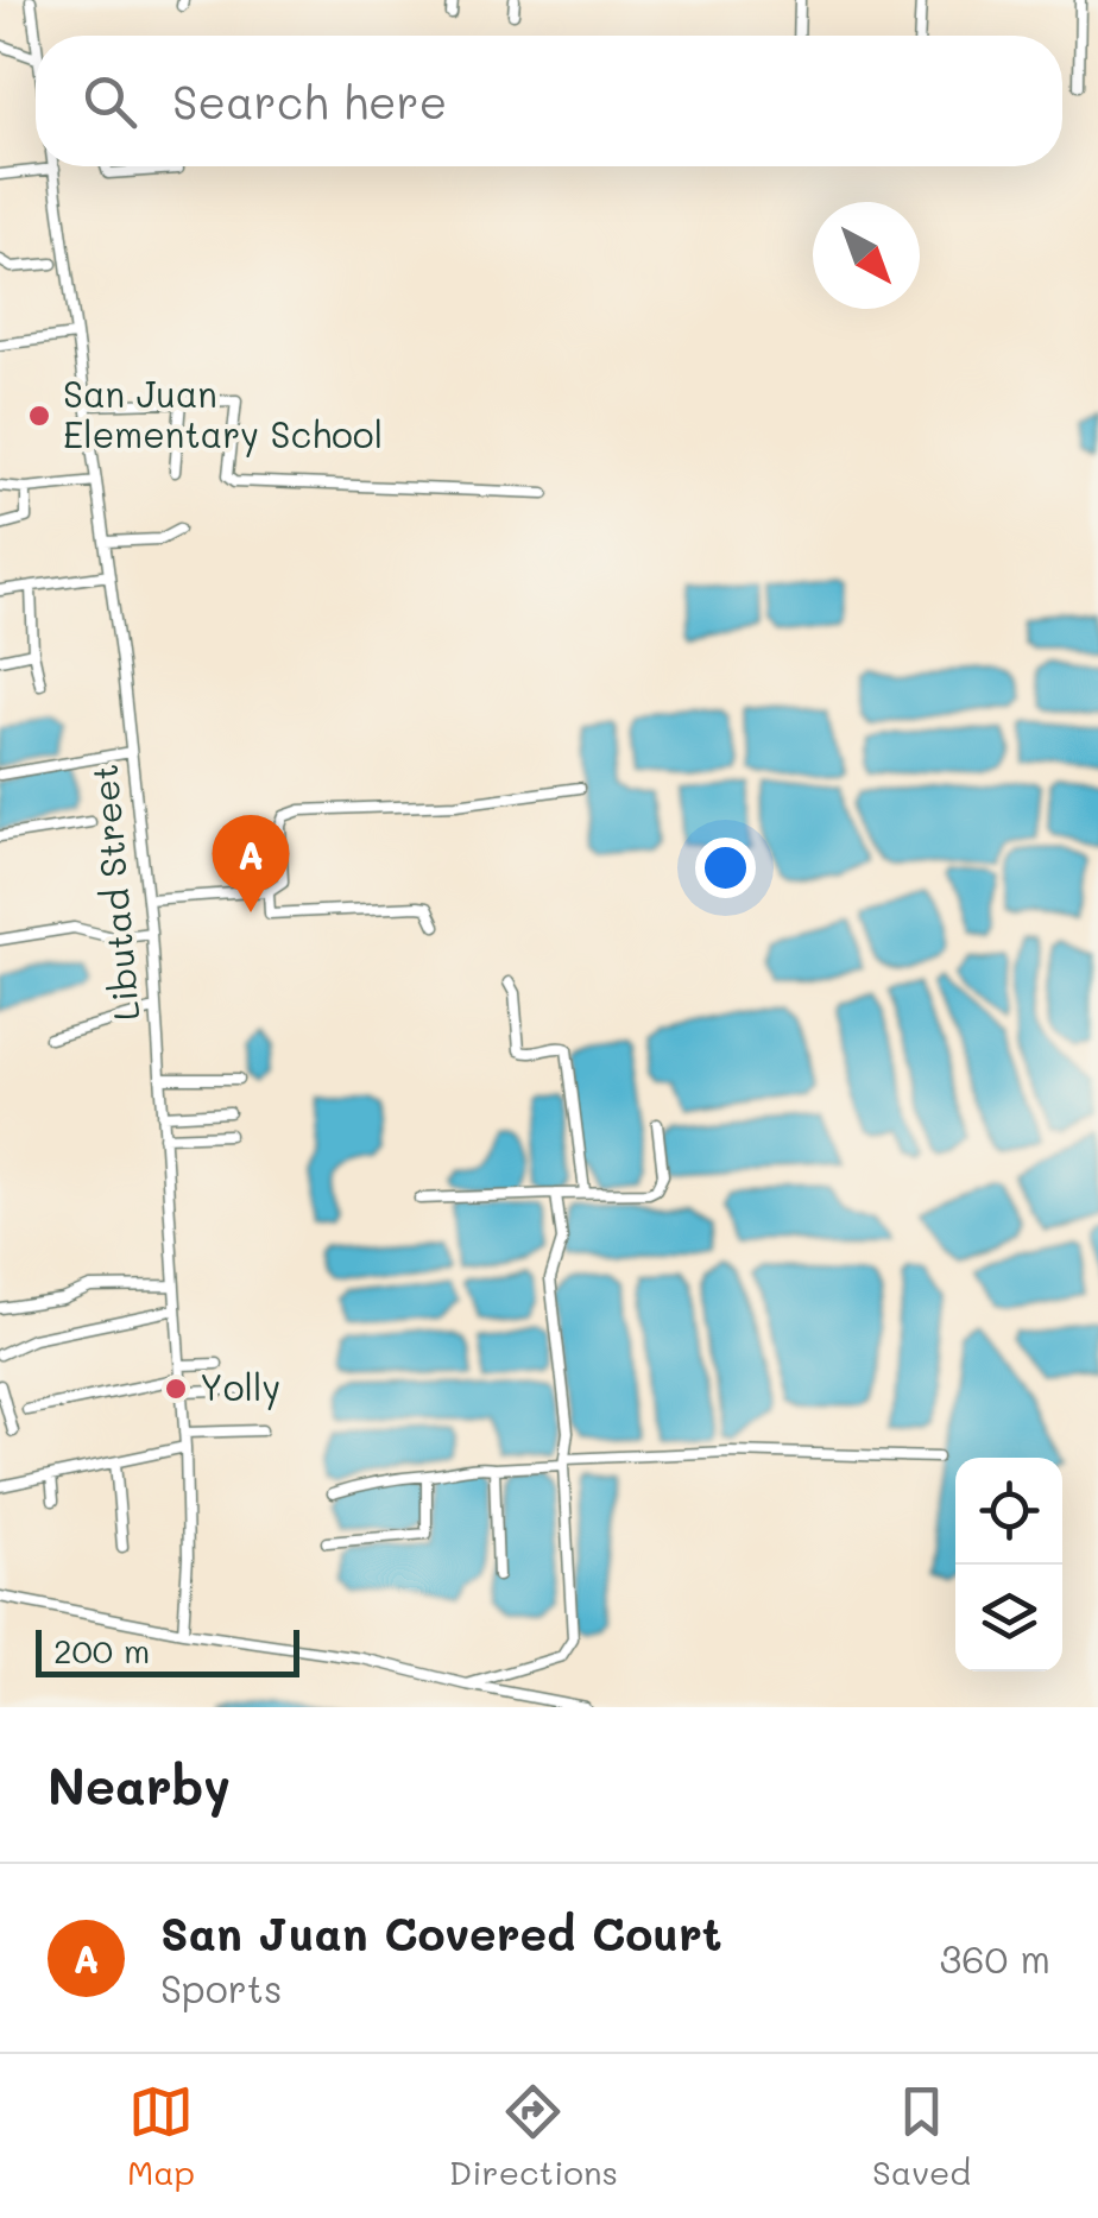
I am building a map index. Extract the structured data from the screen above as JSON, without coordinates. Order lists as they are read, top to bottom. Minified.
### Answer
{"streets":{"street":["Libutad Street"]},"places":["San Juan Elementary School","Yolly"],"scale_bar":"200 m","north":"bottom right","page":{"search":"Search here","pins":"A","scale":"200 m","heading":"Nearby","list":[{"mark":"A","name":"San Juan Covered Court","note":"Sports","value":"360 m"}],"nav":["Map","Directions","Saved"]}}
